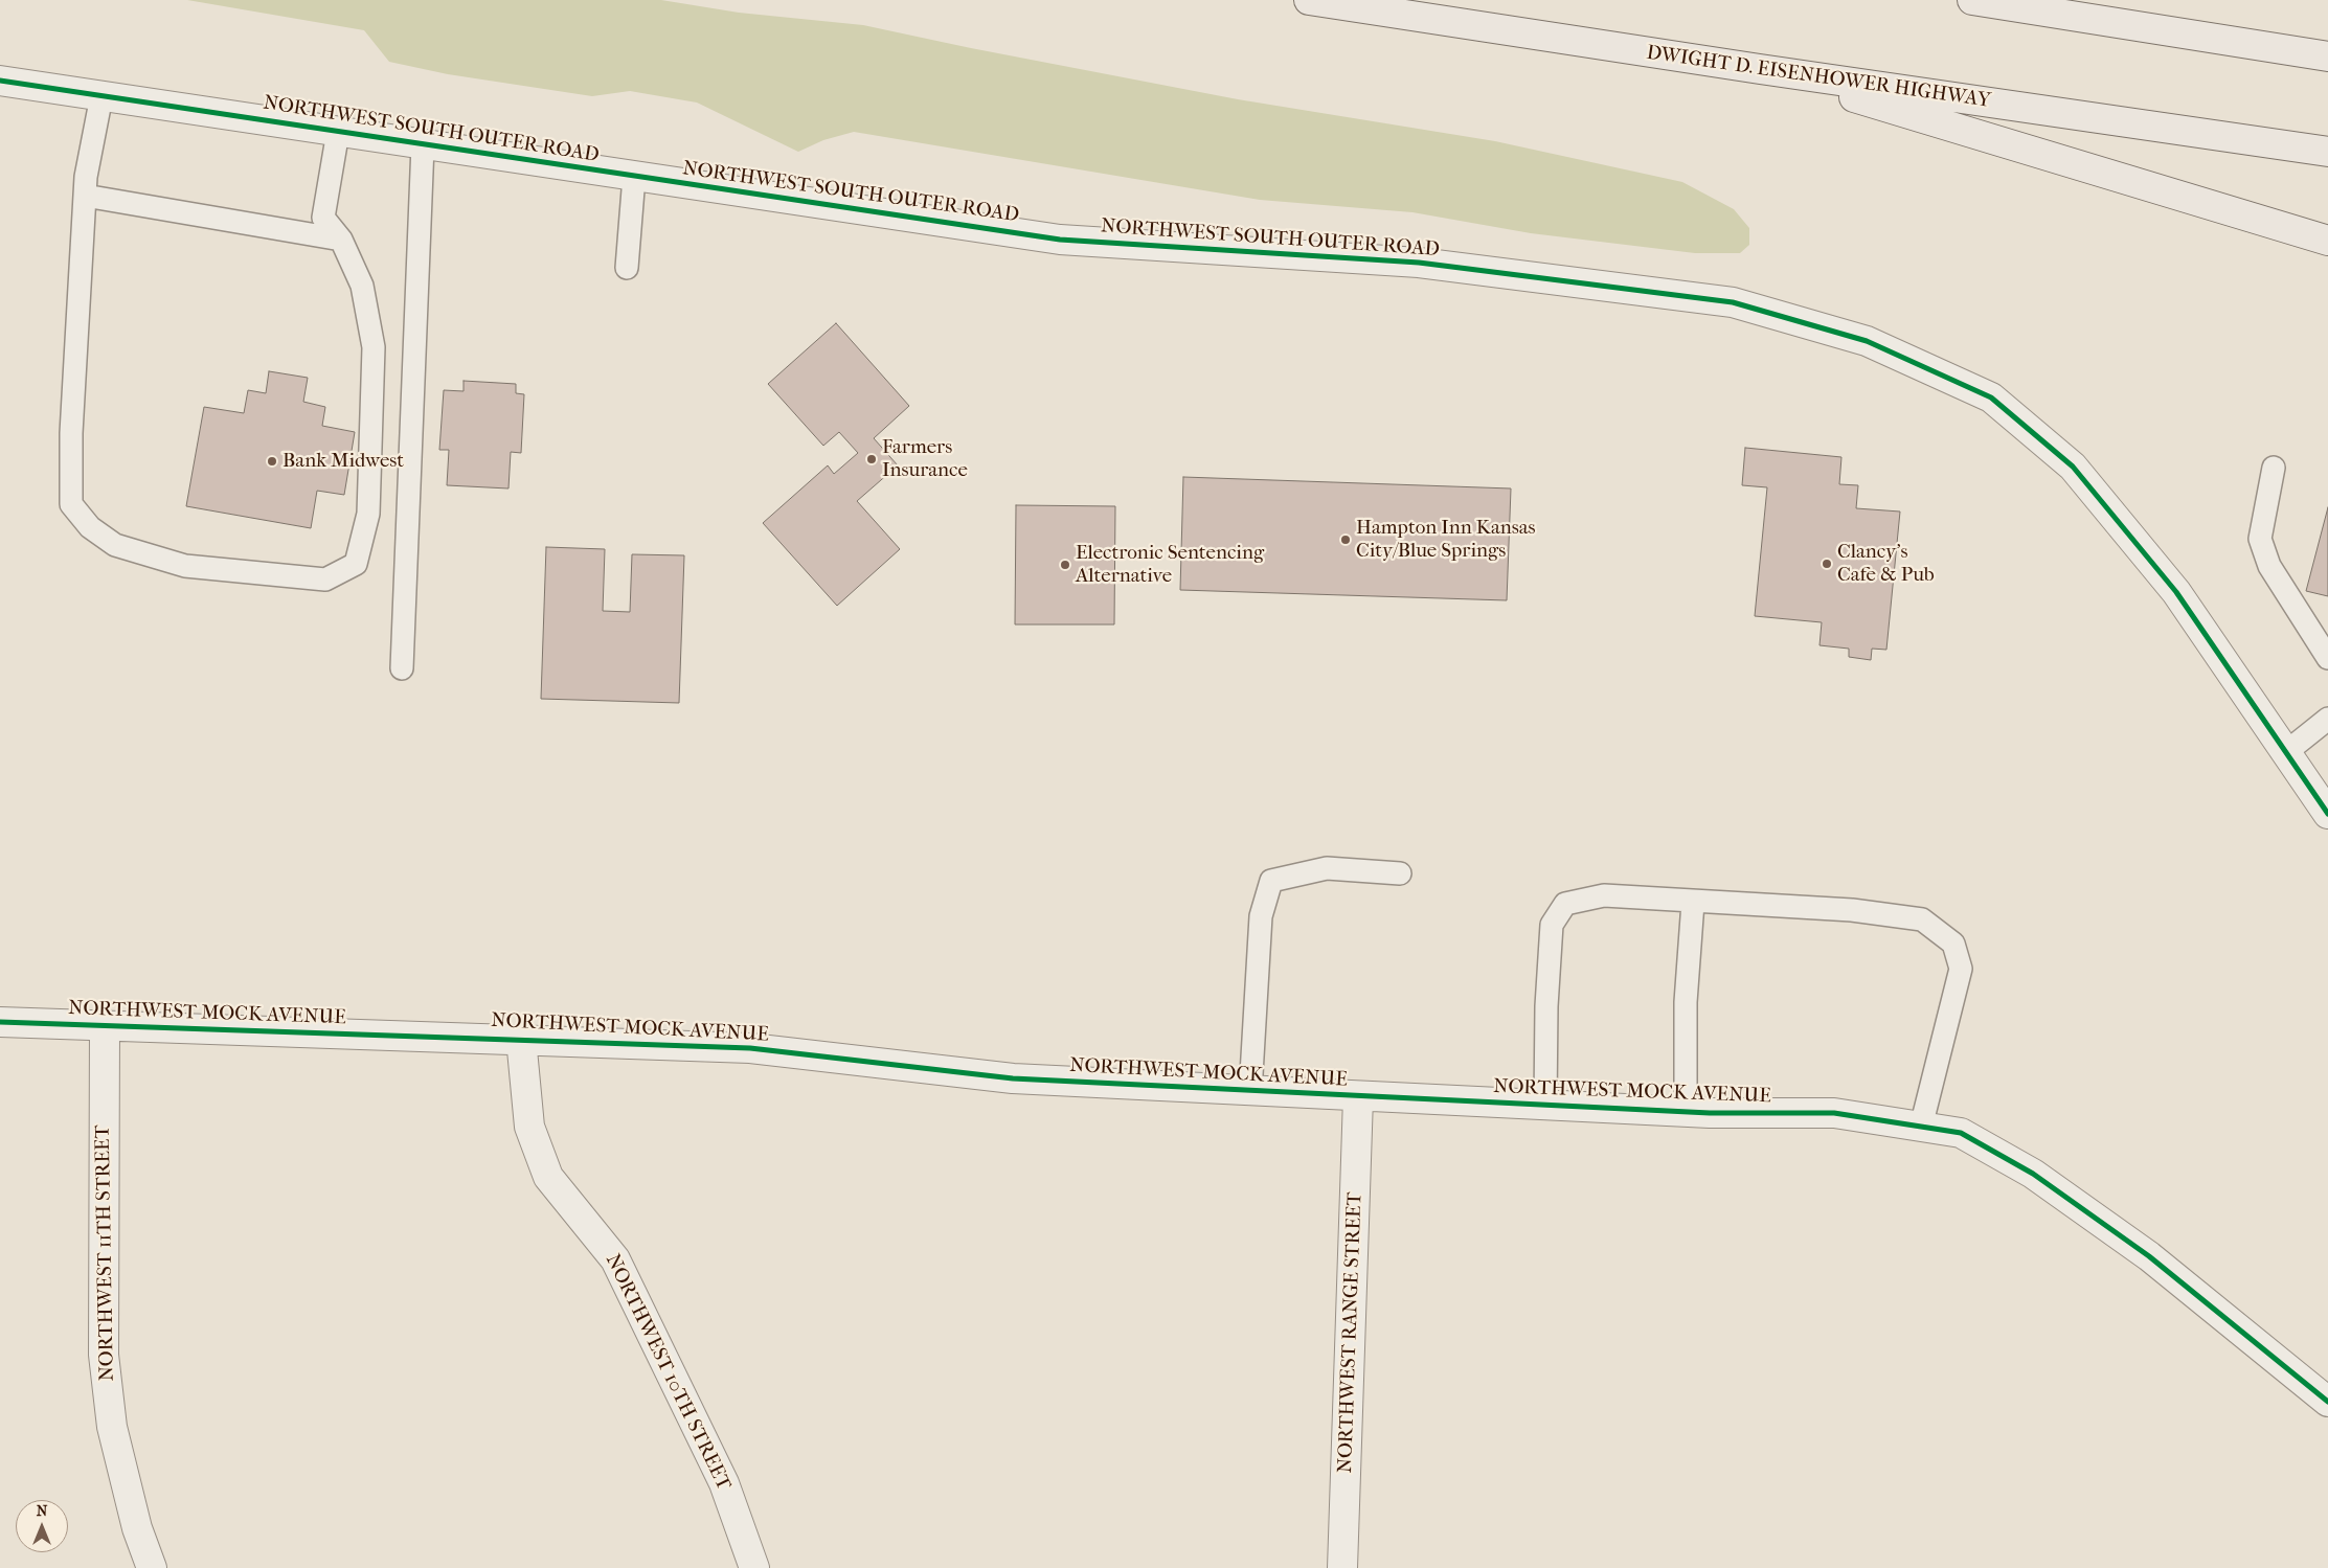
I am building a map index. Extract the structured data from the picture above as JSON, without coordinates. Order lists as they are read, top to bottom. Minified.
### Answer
{"streets":{"highway":["DWIGHT D. EISENHOWER HIGHWAY"],"street":["NORTHWEST SOUTH OUTER ROAD","NORTHWEST MOCK AVENUE","NORTHWEST 11TH STREET","NORTHWEST RANGE STREET","NORTHWEST 10TH STREET"]},"crossings":[["NORTHWEST MOCK AVENUE","NORTHWEST 11TH STREET"],["NORTHWEST MOCK AVENUE","NORTHWEST RANGE STREET"],["NORTHWEST MOCK AVENUE","NORTHWEST 10TH STREET"]],"places":["Farmers Insurance","Bank Midwest","Hampton Inn Kansas City/Blue Springs","Clancy's Cafe & Pub","Electronic Sentencing Alternative"],"north":"top"}
